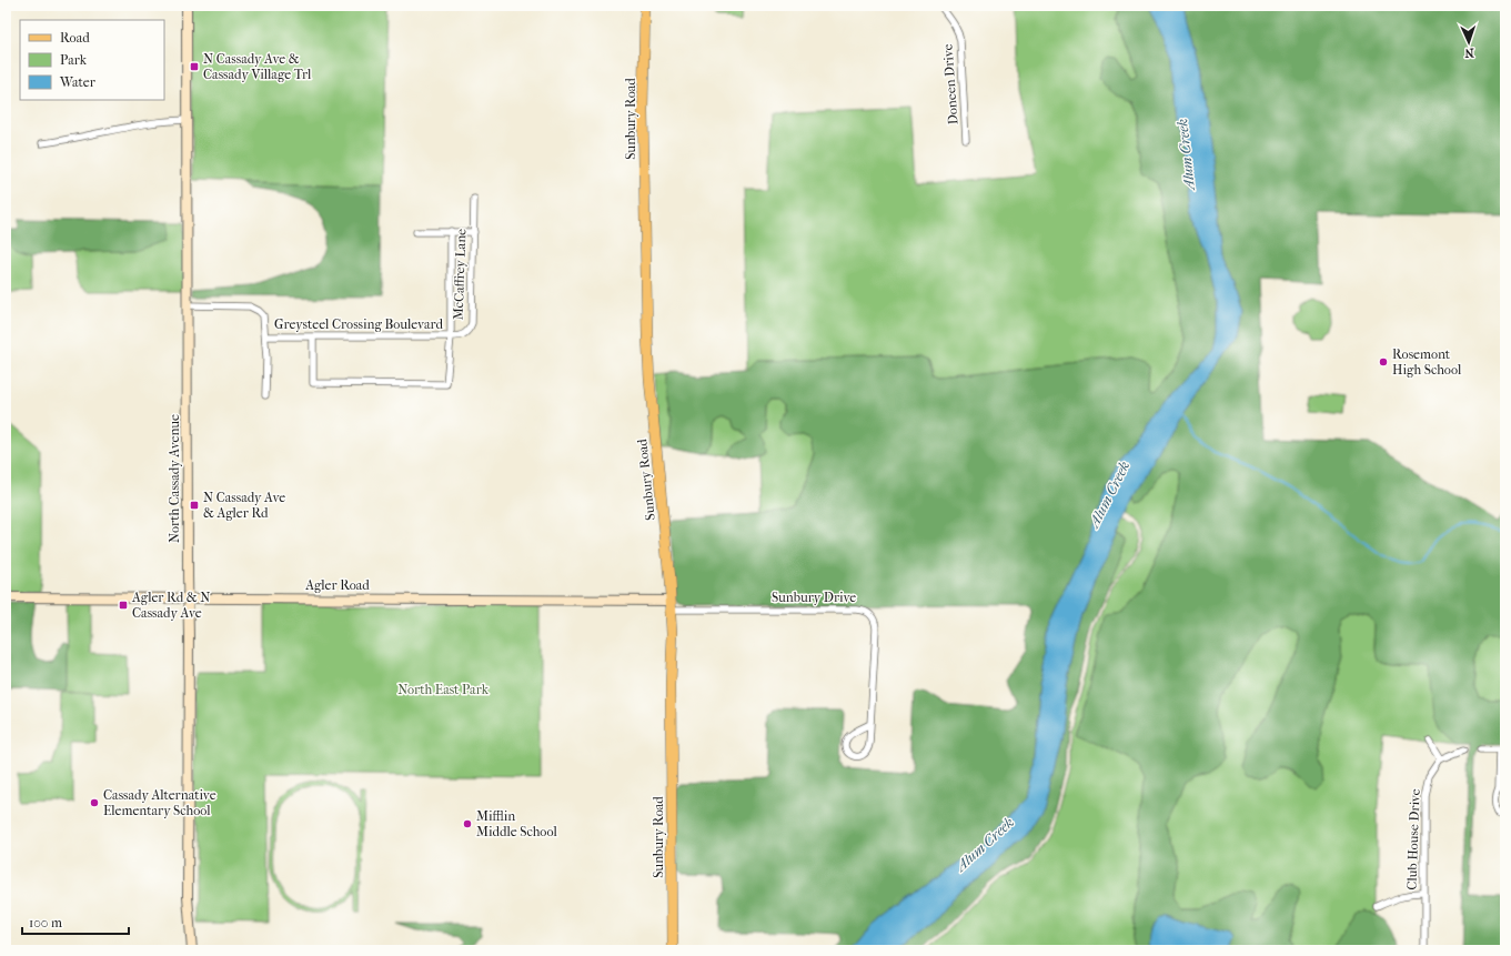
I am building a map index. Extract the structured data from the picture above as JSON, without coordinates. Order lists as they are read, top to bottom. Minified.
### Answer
{"streets":{"main road":["Sunbury Road","North Cassady Avenue","Agler Road"],"street":["Doneen Drive","McCaffrey Lane","Greysteel Crossing Boulevard","Sunbury Drive","Club House Drive"]},"crossings":[["Sunbury Road","Agler Road"],["Sunbury Road","Sunbury Drive"],["McCaffrey Lane","Greysteel Crossing Boulevard"],["North Cassady Avenue","Agler Road"],["Agler Road","Sunbury Drive"]],"water":["Alum Creek"],"parks":["North East Park"],"places":{"transit":["N Cassady Ave & Cassady Village Trl","N Cassady Ave & Agler Rd","Agler Rd & N Cassady Ave"],"other":["Rosemont High School","Cassady Alternative Elementary School","Mifflin Middle School"]},"legend":["Road","Park","Water"],"scale_bar":"100 m","north":"bottom"}
